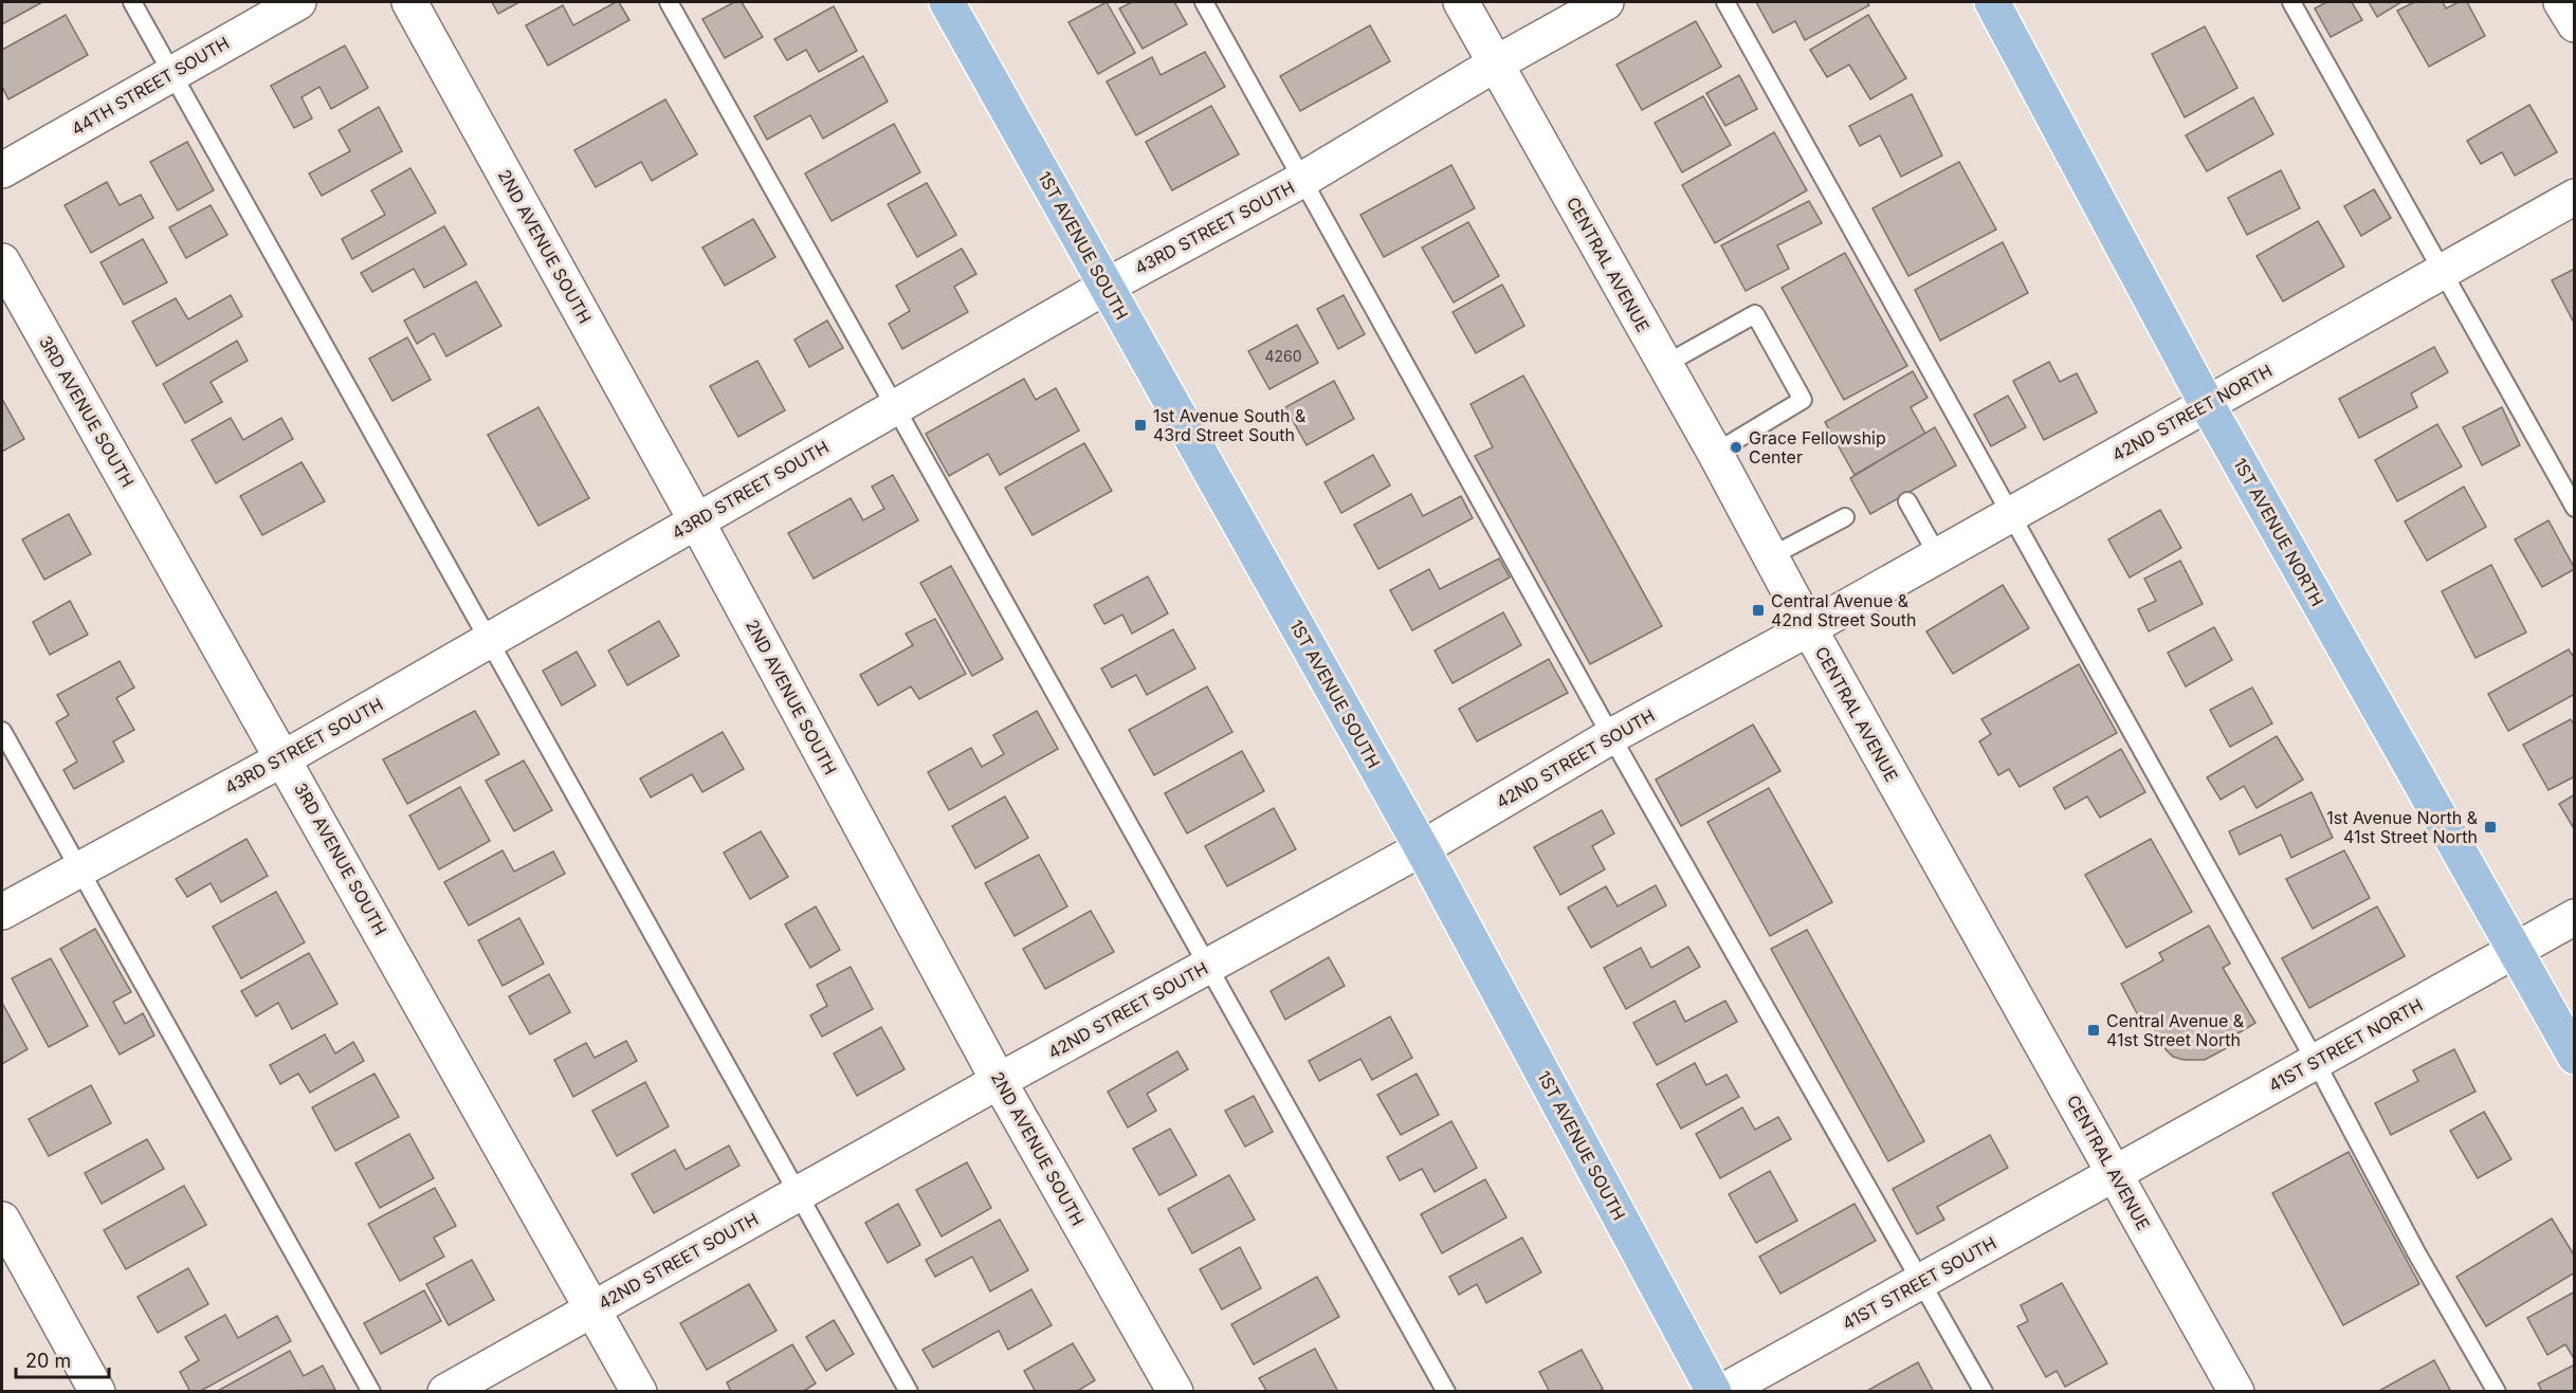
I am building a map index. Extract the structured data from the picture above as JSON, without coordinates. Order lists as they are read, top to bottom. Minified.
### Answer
{"streets":{"main road":["1ST AVENUE SOUTH","1ST AVENUE NORTH"],"street":["44TH STREET SOUTH","43RD STREET SOUTH","2ND AVENUE SOUTH","CENTRAL AVENUE","3RD AVENUE SOUTH","42ND STREET NORTH","42ND STREET SOUTH","41ST STREET NORTH","41ST STREET SOUTH"]},"crossings":[["43RD STREET SOUTH","1ST AVENUE SOUTH"],["43RD STREET SOUTH","2ND AVENUE SOUTH"],["43RD STREET SOUTH","CENTRAL AVENUE"],["43RD STREET SOUTH","3RD AVENUE SOUTH"],["1ST AVENUE SOUTH","42ND STREET SOUTH"],["2ND AVENUE SOUTH","42ND STREET SOUTH"],["CENTRAL AVENUE","42ND STREET NORTH"],["CENTRAL AVENUE","42ND STREET SOUTH"],["CENTRAL AVENUE","41ST STREET NORTH"],["CENTRAL AVENUE","41ST STREET SOUTH"],["3RD AVENUE SOUTH","42ND STREET SOUTH"],["42ND STREET NORTH","1ST AVENUE NORTH"],["42ND STREET NORTH","42ND STREET SOUTH"],["1ST AVENUE NORTH","41ST STREET NORTH"],["41ST STREET NORTH","41ST STREET SOUTH"]],"places":{"transit":["1st Avenue South & 43rd Street South","Central Avenue & 42nd Street South","1st Avenue North & 41st Street North","Central Avenue & 41st Street North"],"other":["Grace Fellowship Center"]},"house_numbers":["4260"],"scale_bar":"20 m"}
